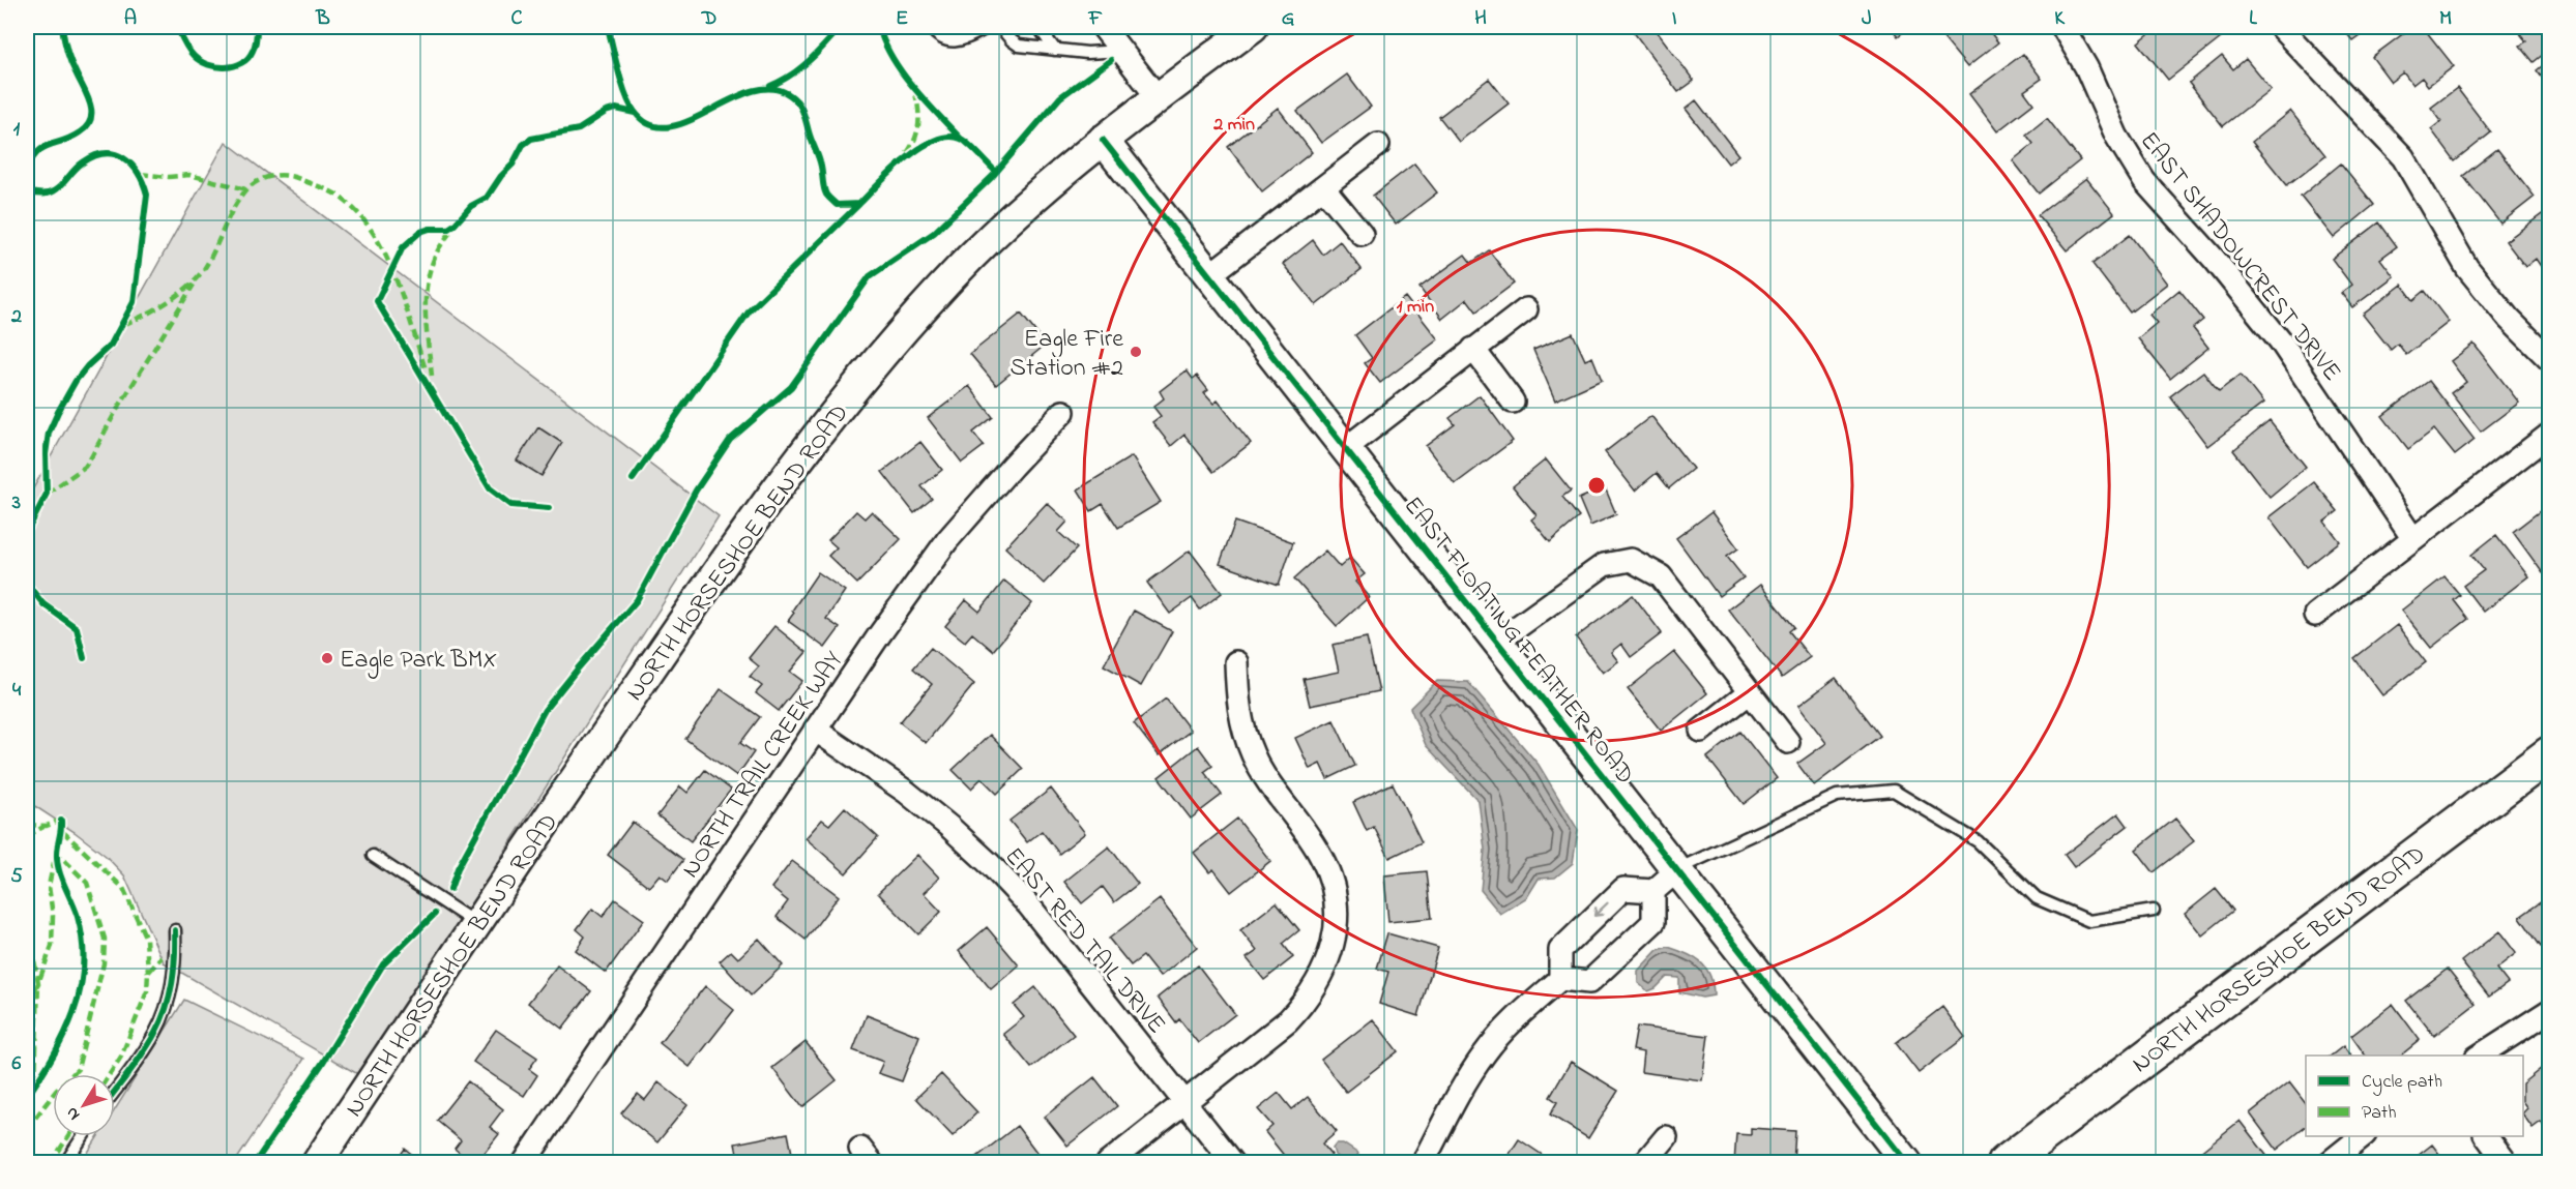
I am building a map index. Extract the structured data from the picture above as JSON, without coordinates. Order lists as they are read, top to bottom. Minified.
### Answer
{"streets":{"highway":["NORTH HORSESHOE BEND ROAD"],"street":["EAST SHADOWCREST DRIVE","EAST FLOATING FEATHER ROAD","NORTH TRAIL CREEK WAY","EAST RED TAIL DRIVE"]},"crossings":[["NORTH HORSESHOE BEND ROAD","EAST FLOATING FEATHER ROAD"],["NORTH TRAIL CREEK WAY","EAST RED TAIL DRIVE"]],"places":["Eagle Fire Station #2","Eagle Park BMX"],"legend":["Cycle path","Path"],"north":"bottom left","grid":{"columns":["A","B","C","D","E","F","G","H","I","J","K","L","M"],"rows":["1","2","3","4","5","6"]},"rings":["2 min","1 min"]}
